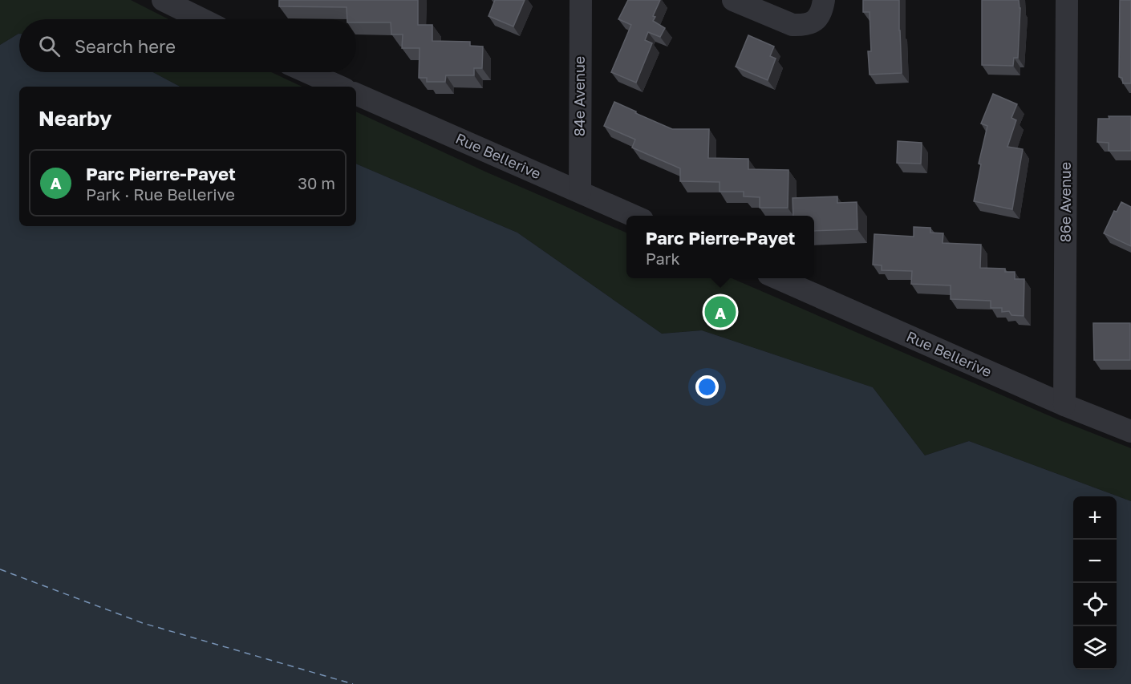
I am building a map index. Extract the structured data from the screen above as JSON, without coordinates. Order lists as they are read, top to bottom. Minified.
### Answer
{"streets":{"street":["84e Avenue","Rue Bellerive","86e Avenue"]},"crossings":[["84e Avenue","Rue Bellerive"],["Rue Bellerive","86e Avenue"]],"page":{"search":"Search here","heading":"Nearby","list":[{"mark":"A","name":"Parc Pierre-Payet","note":"Park · Rue Bellerive","value":"30 m"}],"popup":["Parc Pierre-Payet","Park"],"pins":"A","map_buttons":["+","−"]}}
